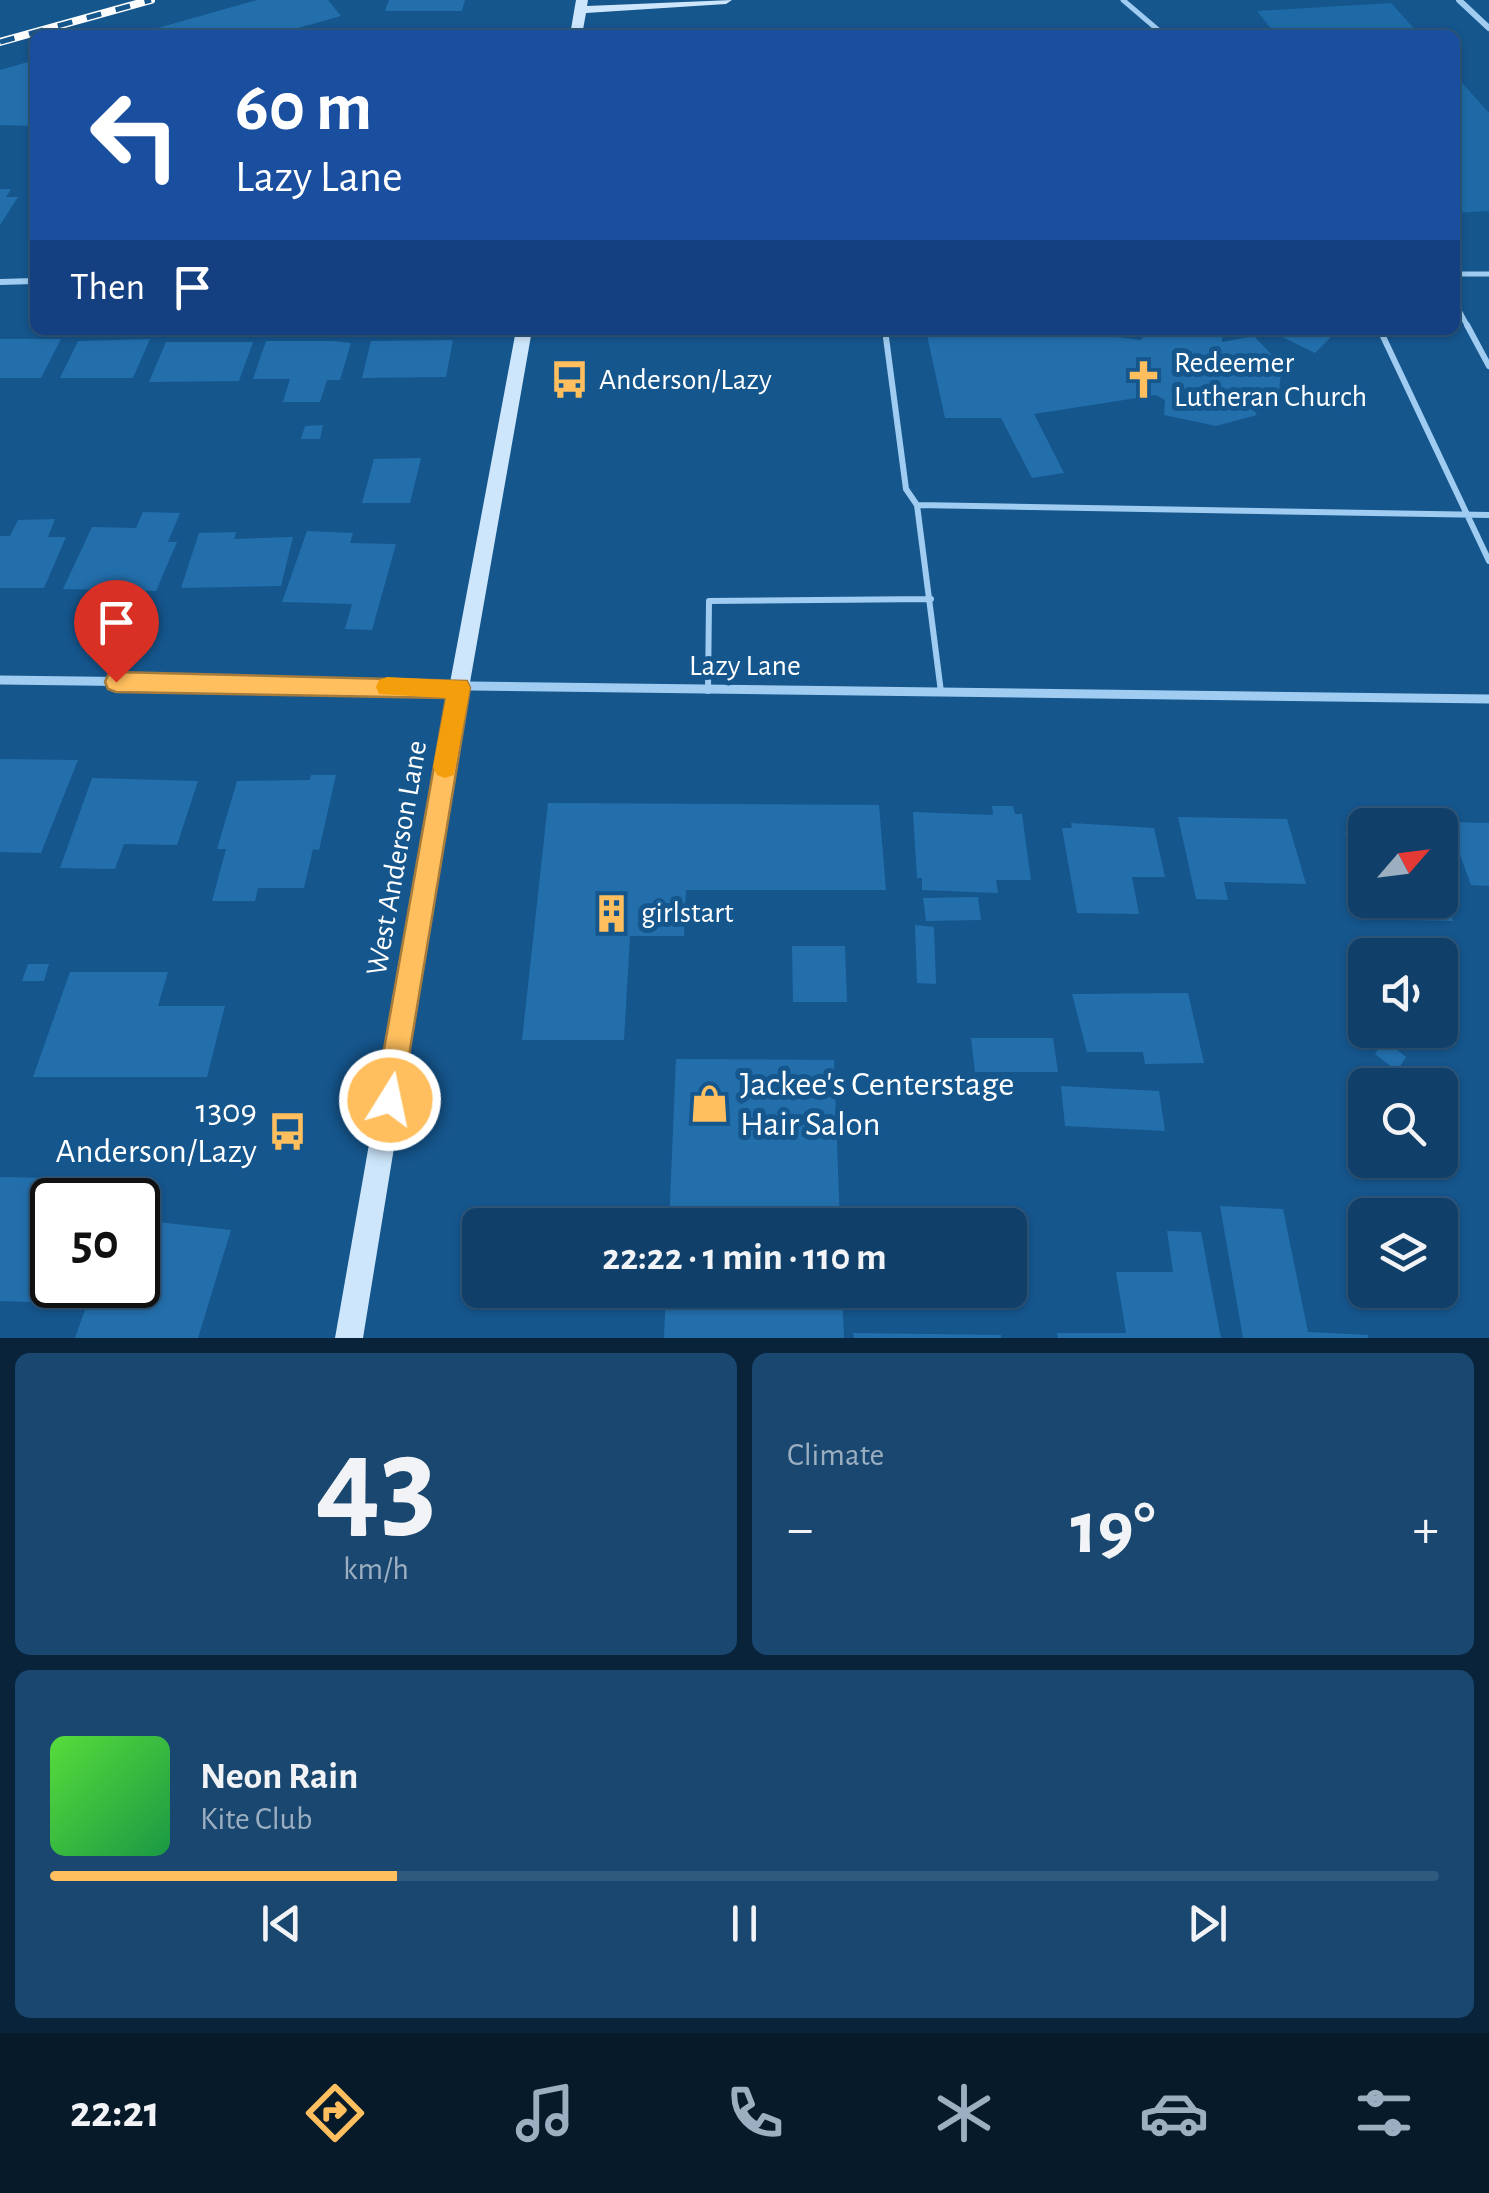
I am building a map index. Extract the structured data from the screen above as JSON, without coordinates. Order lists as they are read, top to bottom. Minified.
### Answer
{"streets":{"main road":["West Anderson Lane"],"street":["Lazy Lane"]},"crossings":[["Lazy Lane","West Anderson Lane"]],"places":{"bus stop":["Anderson/Lazy","1309 Anderson/Lazy"],"church":["Redeemer Lutheran Church"],"building":["girlstart"],"shop":["Jackee's Centerstage Hair Salon"]},"north":"top right","page":{"turn":["60 m","Lazy Lane"],"then":"Then","limit":"50","trip":"22:22 · 1 min · 110 m","tile":[["43","km/h"],"Climate"],"heat":["−","19°","+"],"song":["Neon Rain","Kite Club"],"tabs":"22:21"}}
